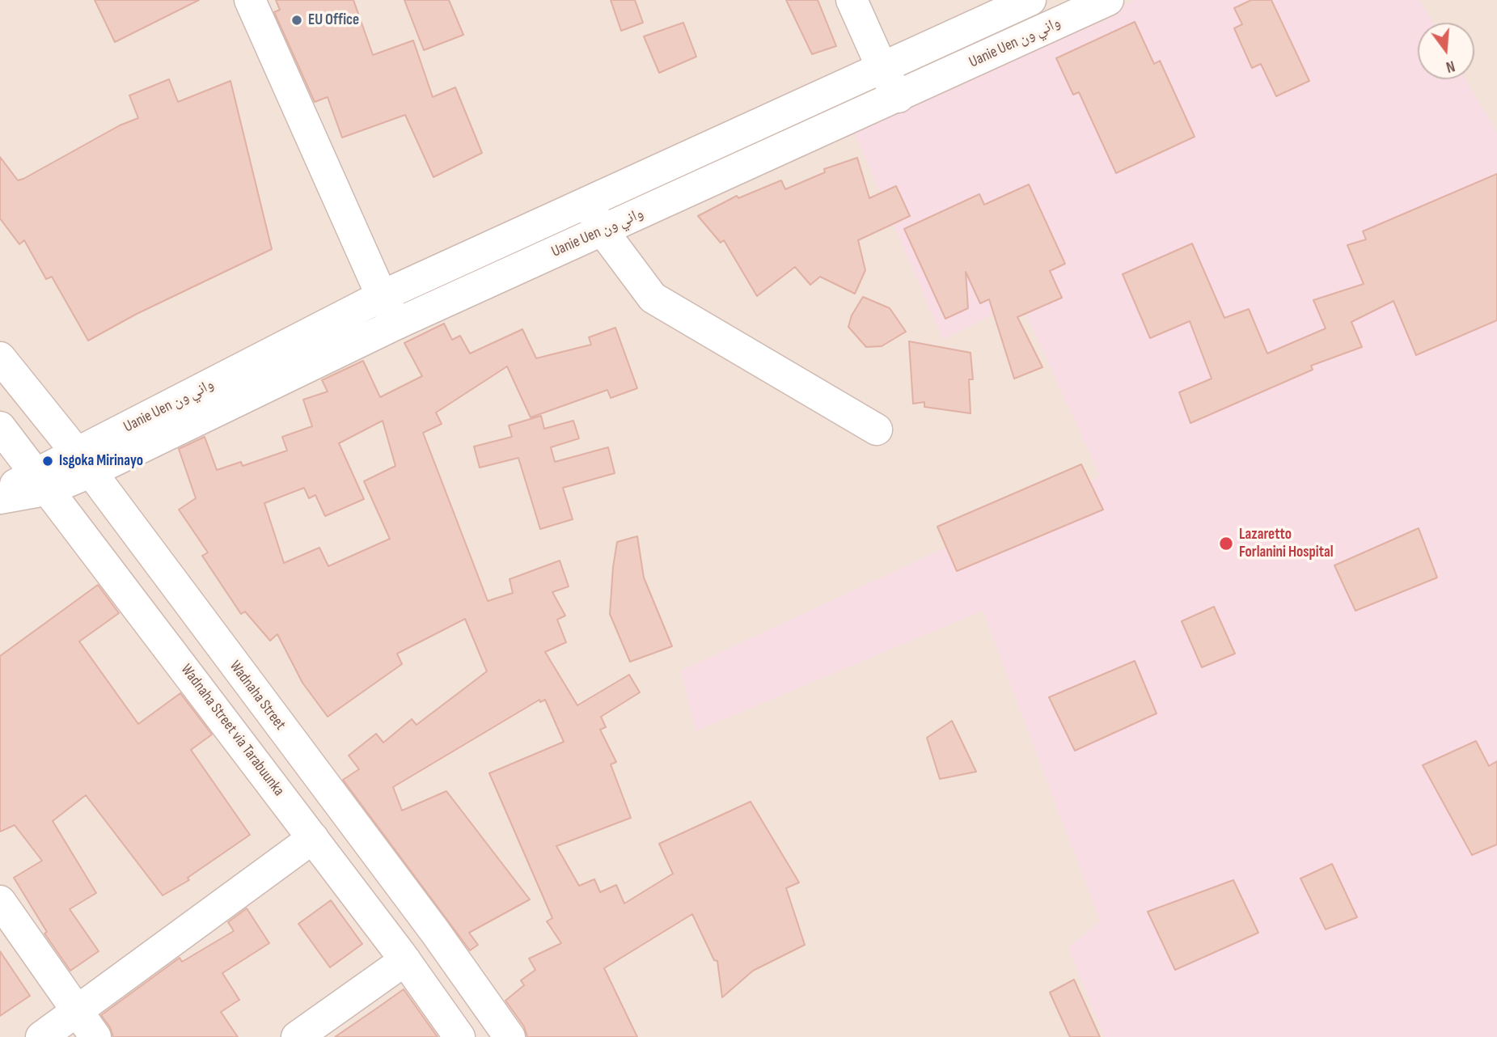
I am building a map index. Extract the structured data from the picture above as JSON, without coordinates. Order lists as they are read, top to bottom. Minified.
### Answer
{"streets":{"street":["Uanie Uen واني ون","Wadnaha Street","Wadnaha Street via Tarabuunka"]},"crossings":[["Uanie Uen واني ون","Wadnaha Street"]],"places":["EU Office","Isgoka Mirinayo","Lazaretto Forlanini Hospital"],"north":"bottom"}
